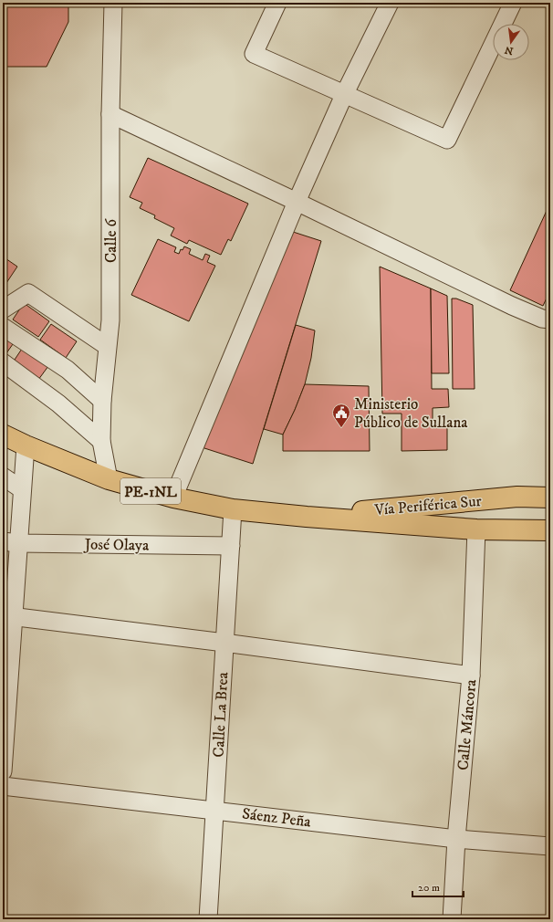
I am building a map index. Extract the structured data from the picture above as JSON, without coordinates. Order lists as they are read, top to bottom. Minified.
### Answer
{"streets":{"highway":["PE-1NL","Vía Periférica Sur"],"street":["Calle 6","José Olaya","Calle La Brea","Calle Máncora","Sáenz Peña"]},"crossings":[["Calle 6","Vía Periférica Sur"],["Vía Periférica Sur","Calle La Brea"],["Vía Periférica Sur","Calle Máncora"],["José Olaya","Calle La Brea"],["Calle La Brea","Sáenz Peña"],["Calle Máncora","Sáenz Peña"]],"places":{"public building":["Ministerio Público de Sullana"]},"scale_bar":"20 m","north":"bottom"}
